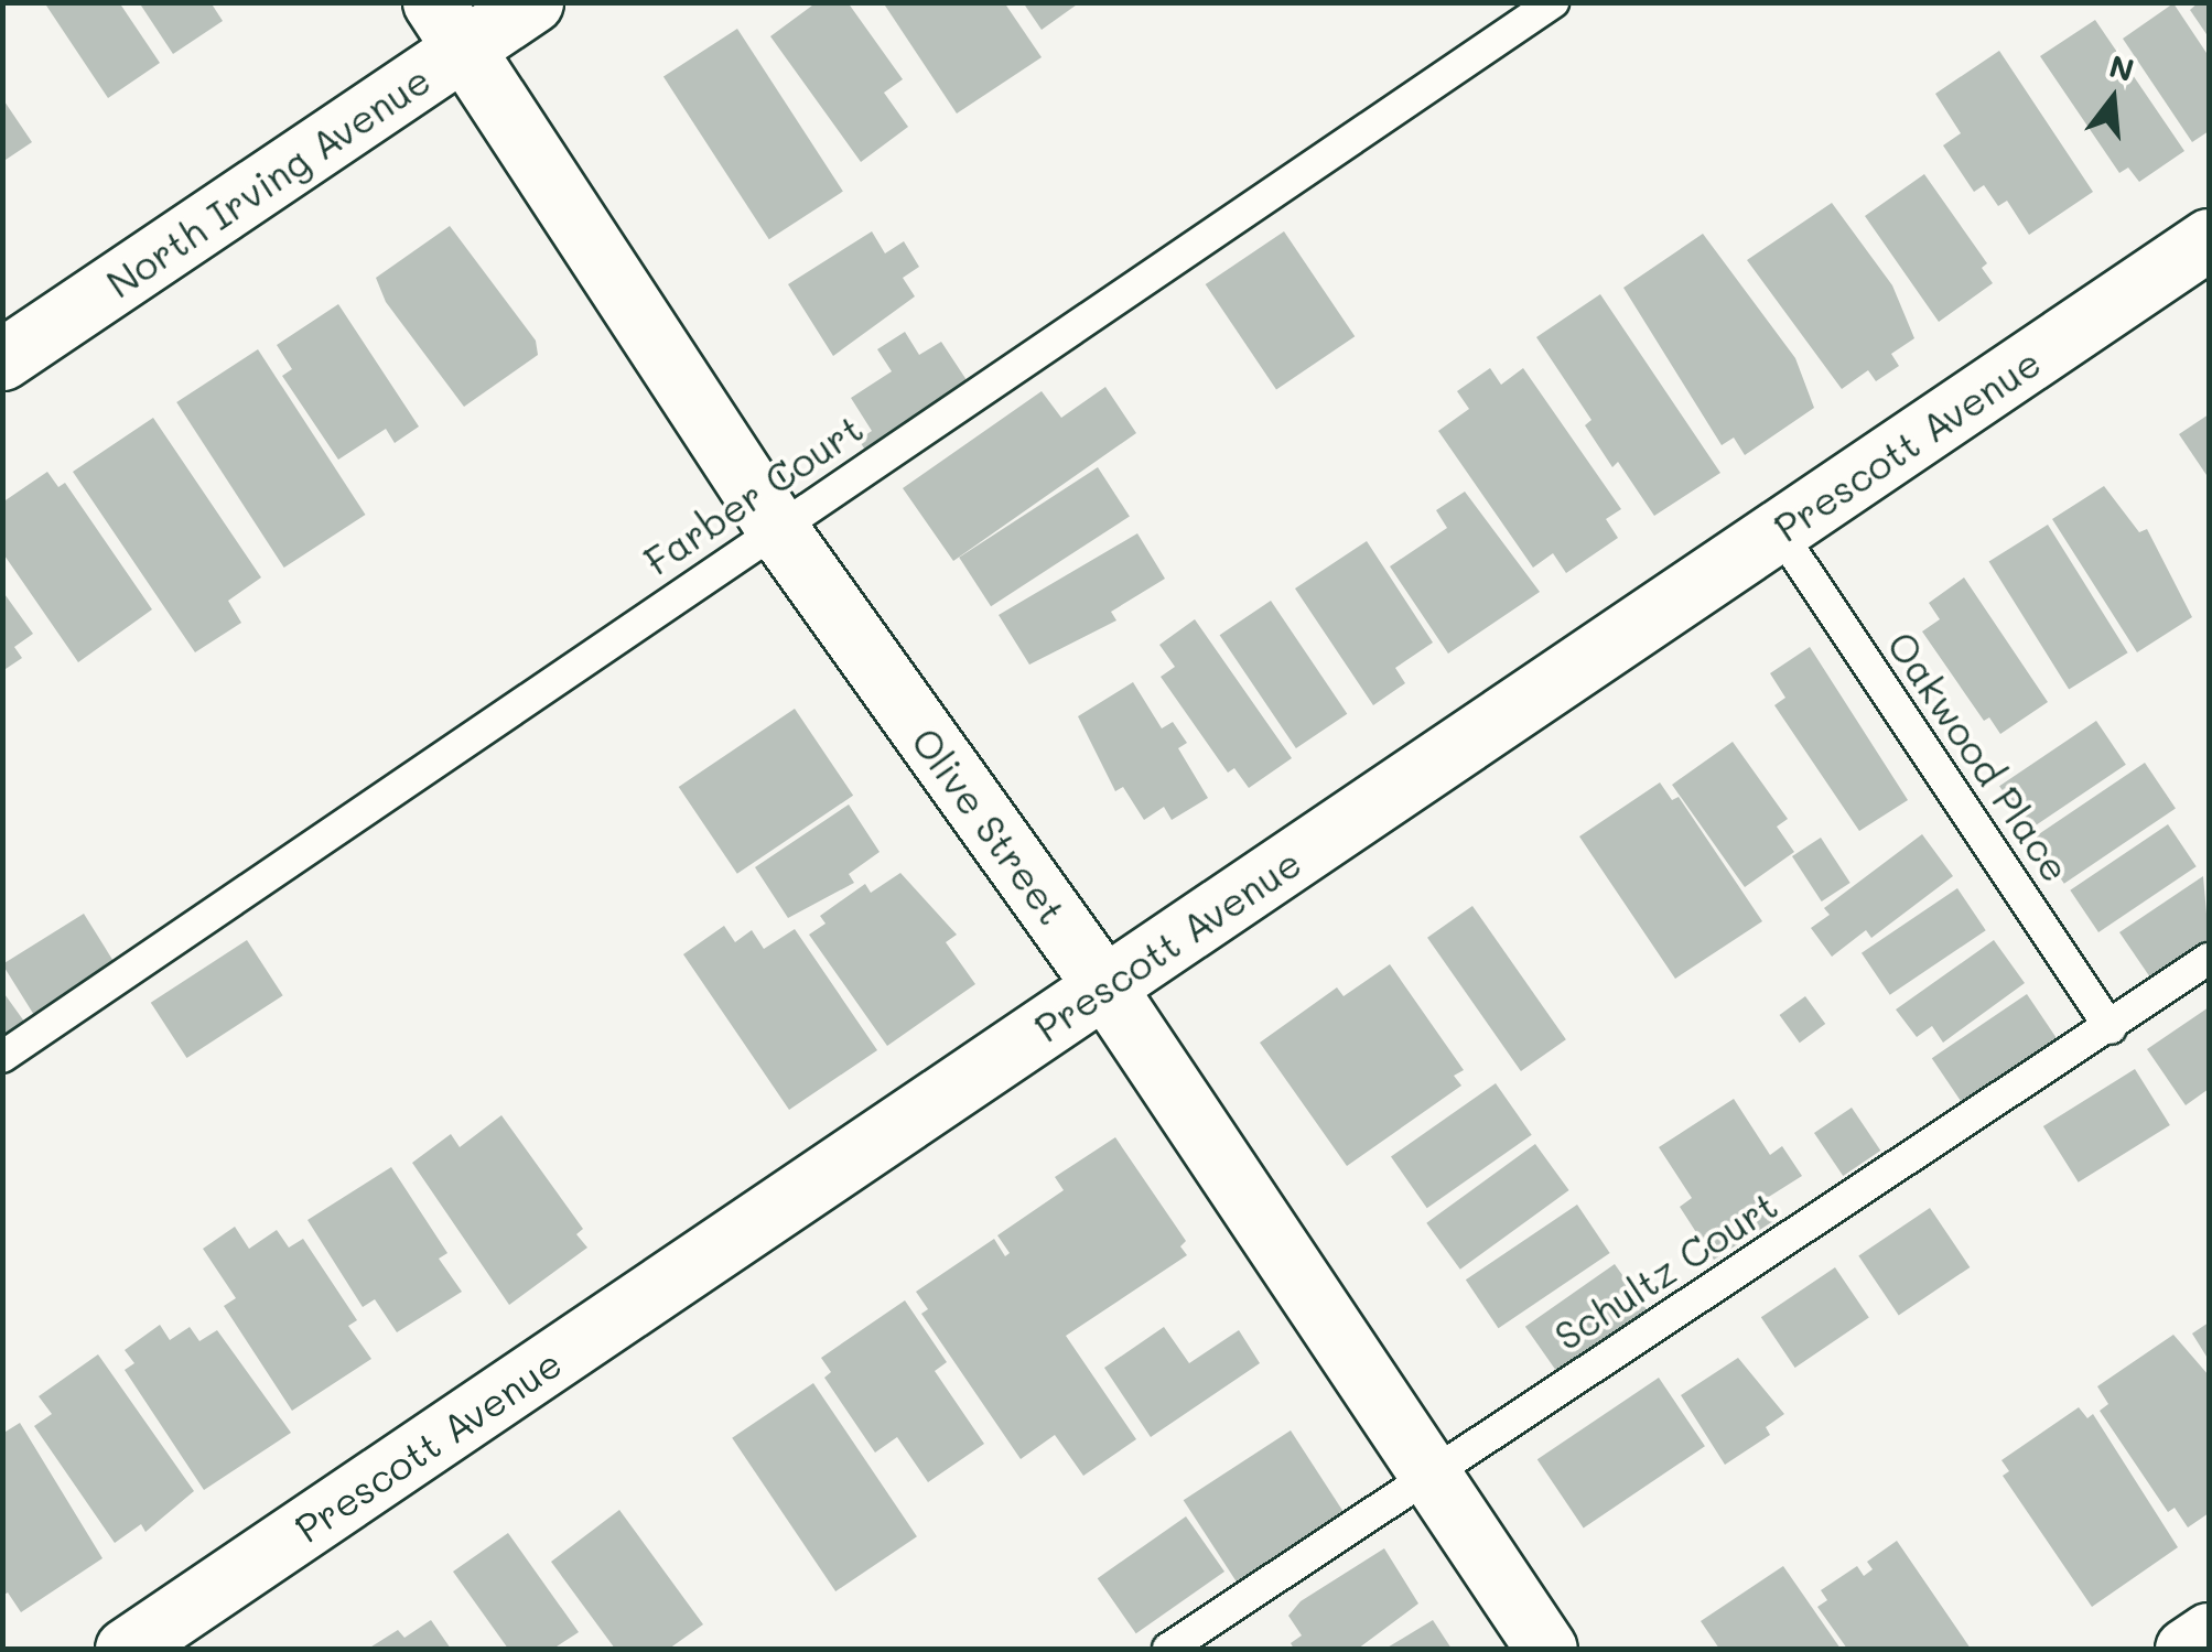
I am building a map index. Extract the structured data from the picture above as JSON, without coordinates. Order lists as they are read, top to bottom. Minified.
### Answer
{"streets":{"street":["North Irving Avenue","Prescott Avenue","Olive Street"],"lane":["Farber Court","Oakwood Place","Schultz Court"]},"crossings":[["North Irving Avenue","Olive Street"],["Prescott Avenue","Oakwood Place"],["Prescott Avenue","Olive Street"],["Farber Court","Olive Street"],["Oakwood Place","Schultz Court"],["Olive Street","Schultz Court"]],"north":"top"}
